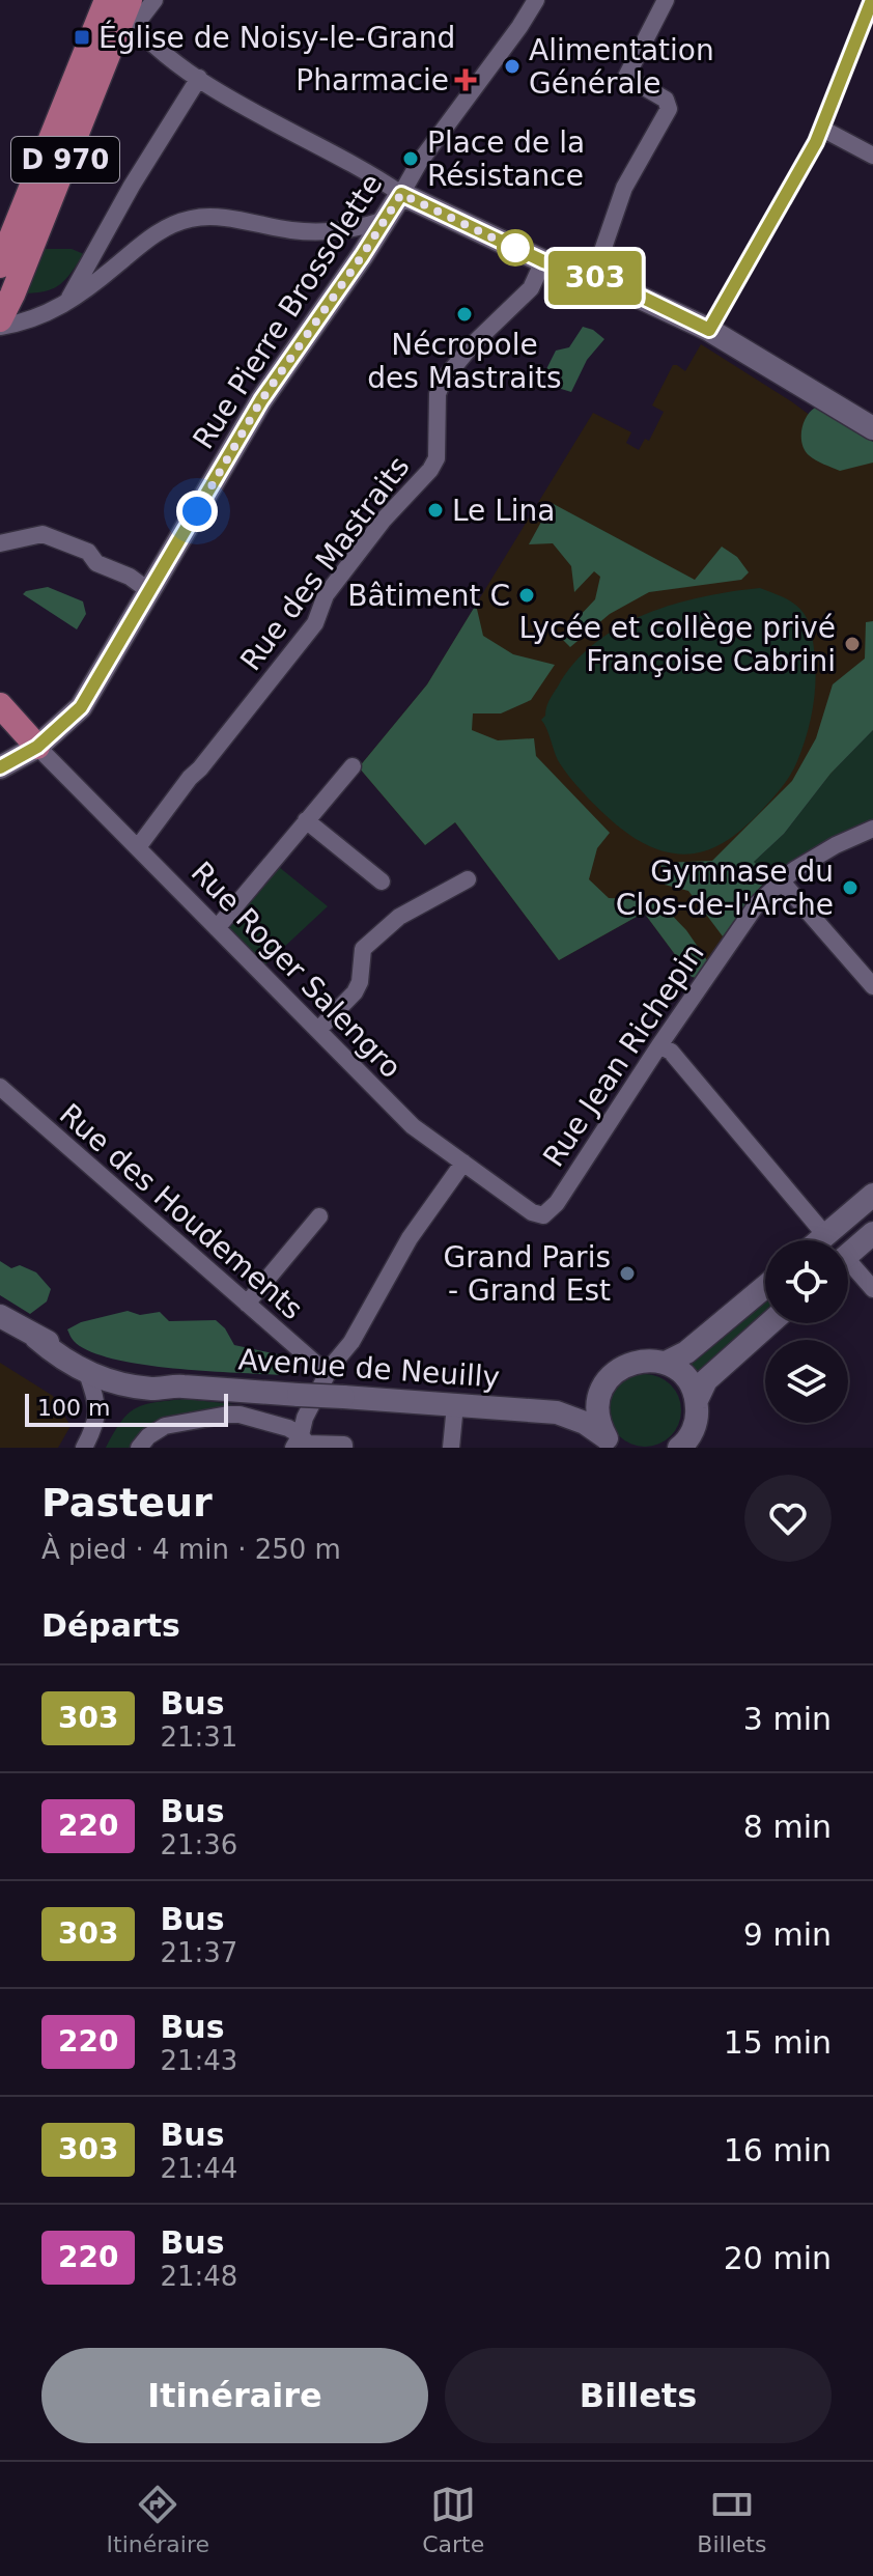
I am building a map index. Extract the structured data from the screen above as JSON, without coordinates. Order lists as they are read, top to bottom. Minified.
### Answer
{"streets":{"main road":["D 970","Rue Pierre Brossolette","Avenue de Neuilly"],"street":["Rue des Mastraits","Rue Roger Salengro","Rue Jean Richepin","Rue des Houdements"]},"crossings":[["Rue Pierre Brossolette","Rue Roger Salengro"],["Rue des Mastraits","Rue Roger Salengro"],["Rue Roger Salengro","Rue Jean Richepin"]],"places":{"transit":["Église de Noisy-le-Grand"],"other":["Alimentation Générale","Place de la Résistance","Nécropole des Mastraits","Le Lina","Bâtiment C","Lycée et collège privé Françoise Cabrini","Gymnase du Clos-de-l'Arche","Grand Paris - Grand Est"],"health":["Pharmacie"]},"lines":["bus line 303"],"scale_bar":"100 m","page":{"on_map":"303","scale":"100 m","heading":[["Pasteur","À pied · 4 min · 250 m"],"Départs"],"list":[{"mark":"303","name":"Bus","note":"21:31","value":"3 min"},{"mark":"220","name":"Bus","note":"21:36","value":"8 min"},{"mark":"303","name":"Bus","note":"21:37","value":"9 min"},{"mark":"220","name":"Bus","note":"21:43","value":"15 min"},{"mark":"303","name":"Bus","note":"21:44","value":"16 min"},{"mark":"220","name":"Bus","note":"21:48","value":"20 min"}],"buttons":["Itinéraire","Billets"],"tabs":["Itinéraire","Carte","Billets"]}}
